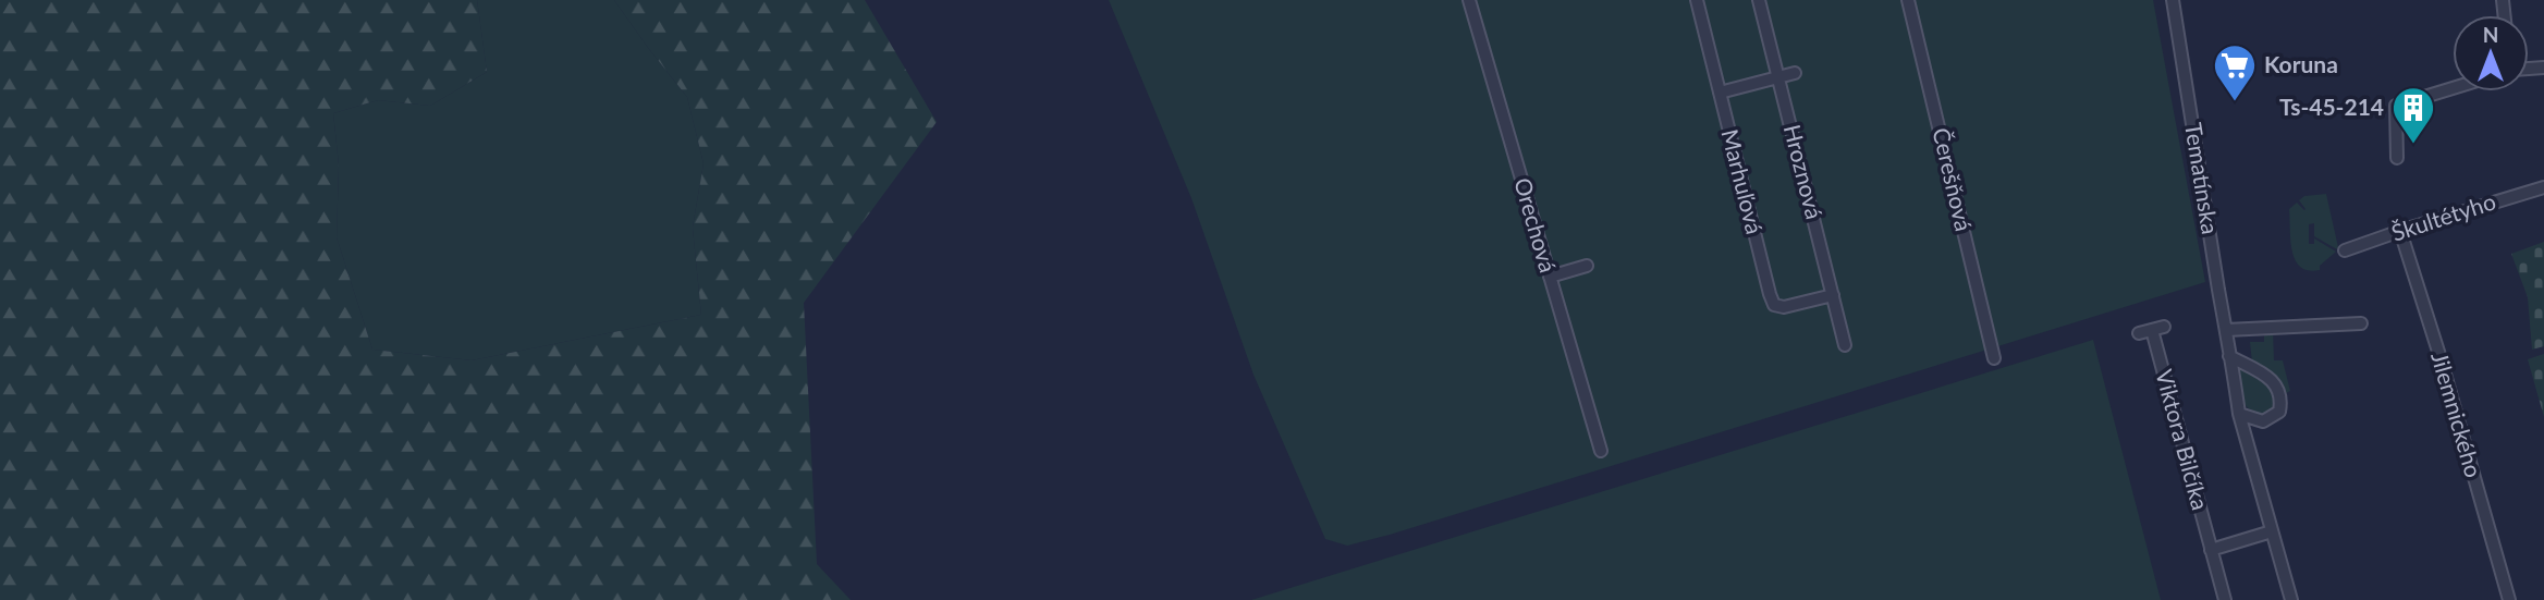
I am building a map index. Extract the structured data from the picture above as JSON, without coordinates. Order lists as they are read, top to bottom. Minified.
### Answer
{"streets":{"street":["Hroznová","Tematínska","Čerešňová","Marhuľová","Škultétyho","Orechová","Jilemnického","Viktora Bilčíka"]},"crossings":[["Hroznová","Marhuľová"],["Škultétyho","Jilemnického"]],"places":{"supermarket":["Koruna"],"building":["Ts-45-214"]},"north":"top"}
